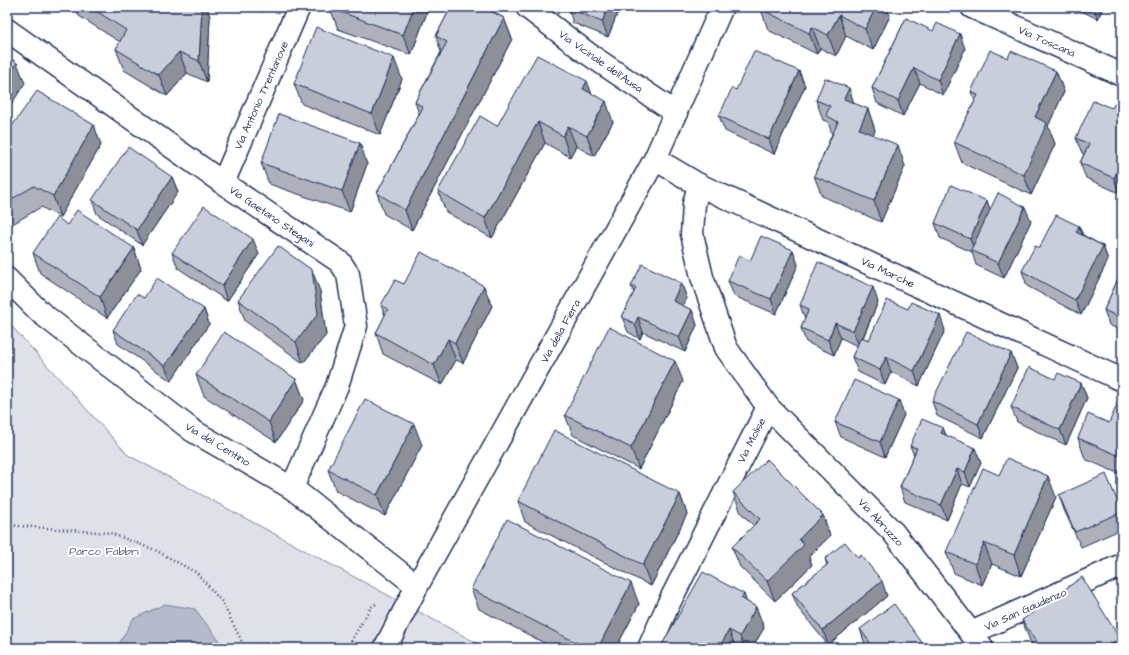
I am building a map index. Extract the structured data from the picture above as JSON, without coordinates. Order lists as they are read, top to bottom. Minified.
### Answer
{"streets":{"street":["Via Toscana","Via Vicinale dell'Ausa","Via Antonio Trentanove","Via Gaetano Stegani","Via Marche","Via della Fiera","Via Molise","Via del Centino","Via Abruzzo","Via San Gaudenzo"]},"crossings":[["Via Vicinale dell'Ausa","Via della Fiera"],["Via Antonio Trentanove","Via Gaetano Stegani"],["Via Gaetano Stegani","Via del Centino"],["Via Marche","Via della Fiera"],["Via Marche","Via Molise"],["Via della Fiera","Via del Centino"],["Via Molise","Via Abruzzo"],["Via Abruzzo","Via San Gaudenzo"]],"parks":["Parco Fabbri"]}
